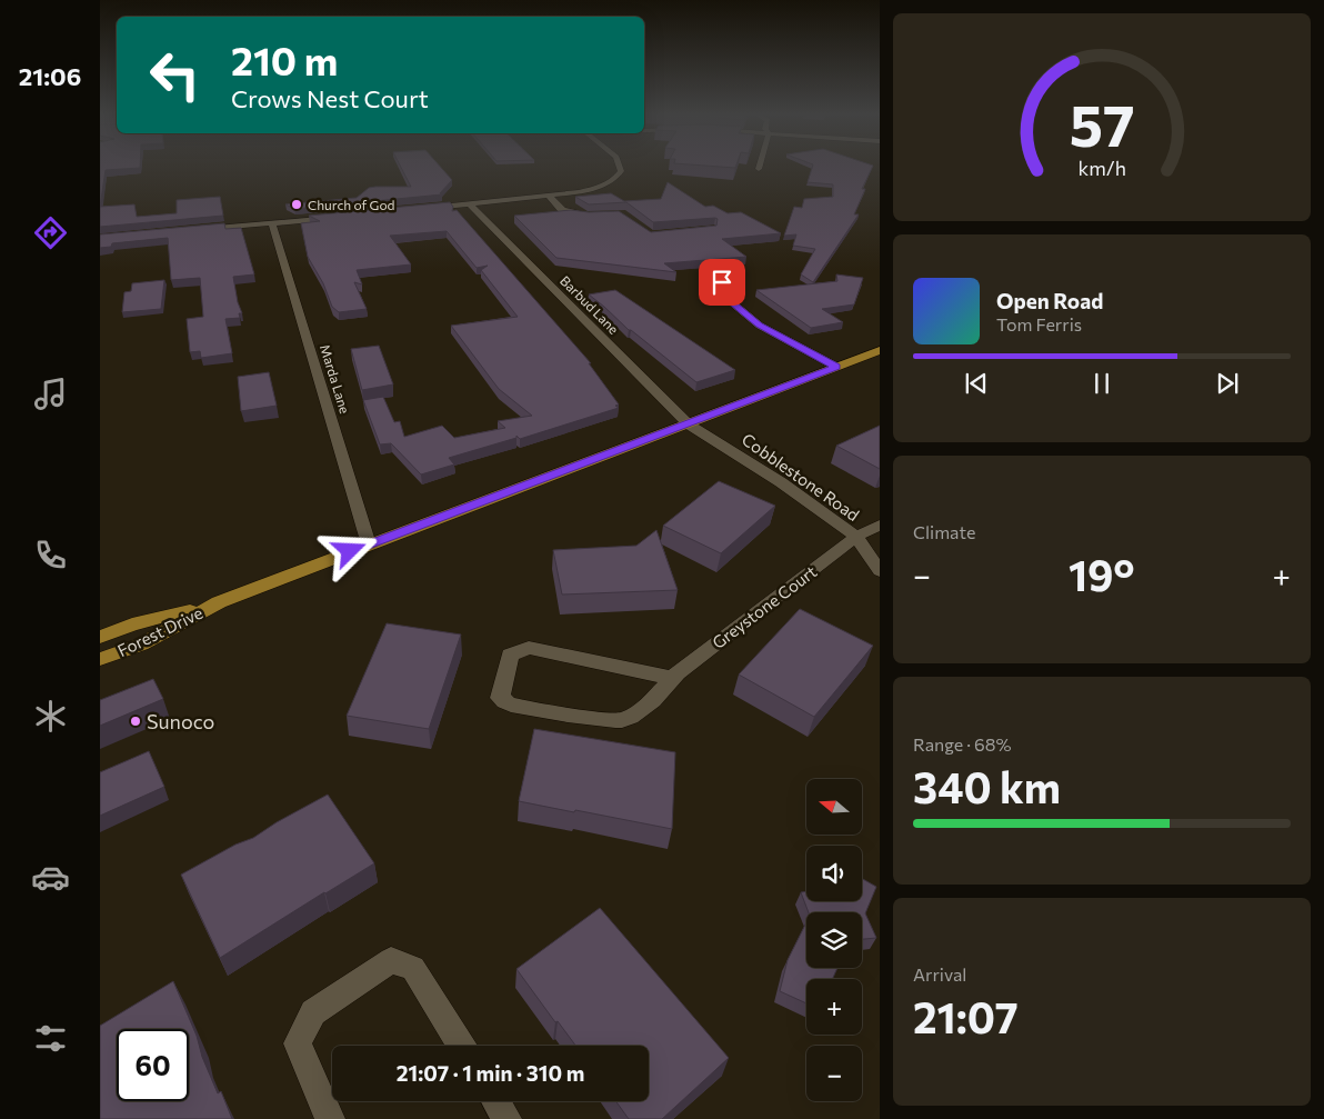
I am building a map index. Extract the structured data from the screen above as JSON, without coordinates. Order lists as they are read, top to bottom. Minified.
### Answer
{"streets":{"main road":["Forest Drive"],"street":["Barbud Lane","Marda Lane","Cobblestone Road","Greystone Court"]},"crossings":[["Barbud Lane","Cobblestone Road"],["Barbud Lane","Forest Drive"],["Marda Lane","Forest Drive"],["Cobblestone Road","Greystone Court"],["Cobblestone Road","Forest Drive"]],"places":["Church of God","Sunoco"],"north":"left","page":{"tabs":"21:06","turn":["210 m","Crows Nest Court"],"song":["Open Road","Tom Ferris"],"tile":["Climate",["Range · 68%","340 km"],["Arrival","21:07"]],"heat":["−","19°","+"],"map_buttons":["+","−"],"limit":"60","trip":"21:07 · 1 min · 310 m","gauge":["57","km/h"]}}
